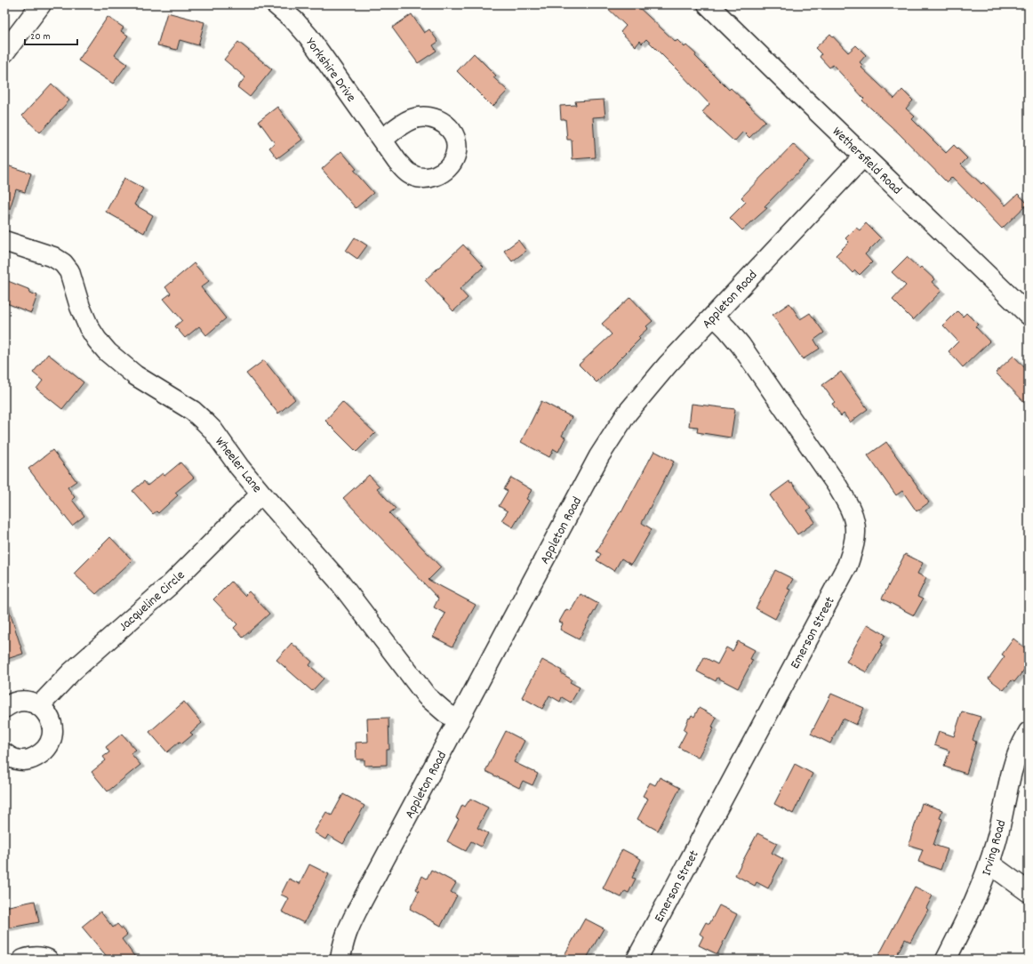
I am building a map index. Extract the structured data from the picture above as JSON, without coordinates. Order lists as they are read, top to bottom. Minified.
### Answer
{"streets":{"street":["Yorkshire Drive","Wethersfield Road","Appleton Road","Wheeler Lane","Jacqueline Circle","Emerson Street","Irving Road"]},"crossings":[["Wethersfield Road","Appleton Road"],["Appleton Road","Wheeler Lane"],["Appleton Road","Emerson Street"],["Wheeler Lane","Jacqueline Circle"]],"scale_bar":"20 m"}
